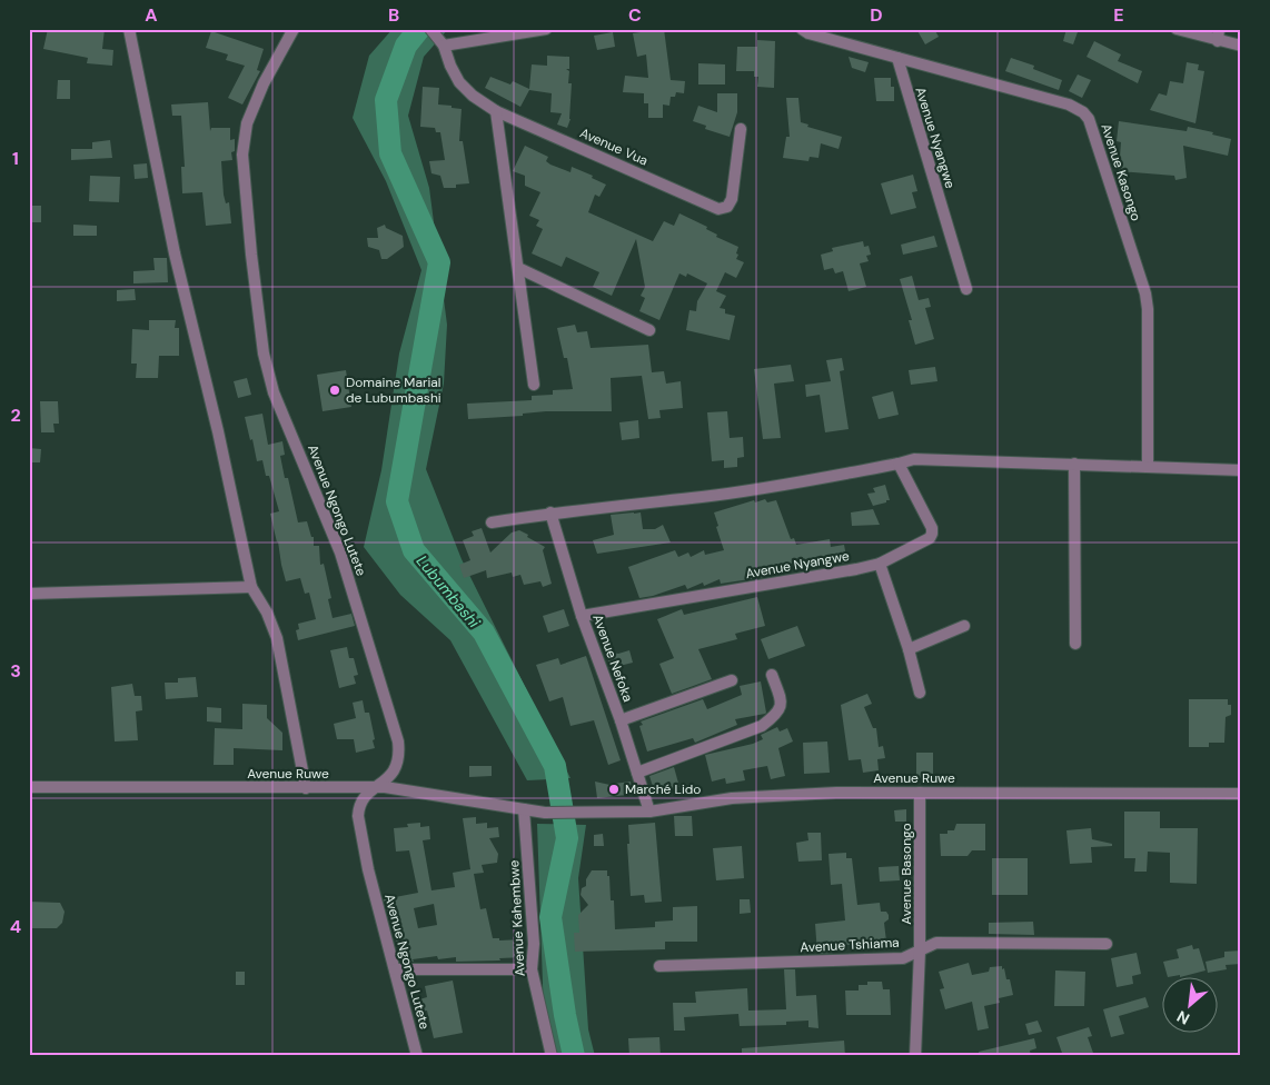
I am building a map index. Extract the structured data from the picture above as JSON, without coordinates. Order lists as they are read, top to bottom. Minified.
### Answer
{"streets":{"street":["Avenue Nyangwe","Avenue Vua","Avenue Kasongo","Avenue Ngongo Lutete","Avenue Nefoka","Avenue Ruwe","Avenue Basongo","Avenue Kahembwe","Avenue Tshiama"]},"crossings":[["Avenue Nyangwe","Avenue Kasongo"],["Avenue Nyangwe","Avenue Nefoka"],["Avenue Ngongo Lutete","Avenue Ruwe"],["Avenue Nefoka","Avenue Ruwe"],["Avenue Ruwe","Avenue Basongo"],["Avenue Ruwe","Avenue Kahembwe"],["Avenue Basongo","Avenue Tshiama"]],"water":["Lubumbashi"],"places":["Domaine Marial de Lubumbashi","Marché Lido"],"north":"bottom left","grid":{"columns":["A","B","C","D","E"],"rows":["1","2","3","4"]}}
